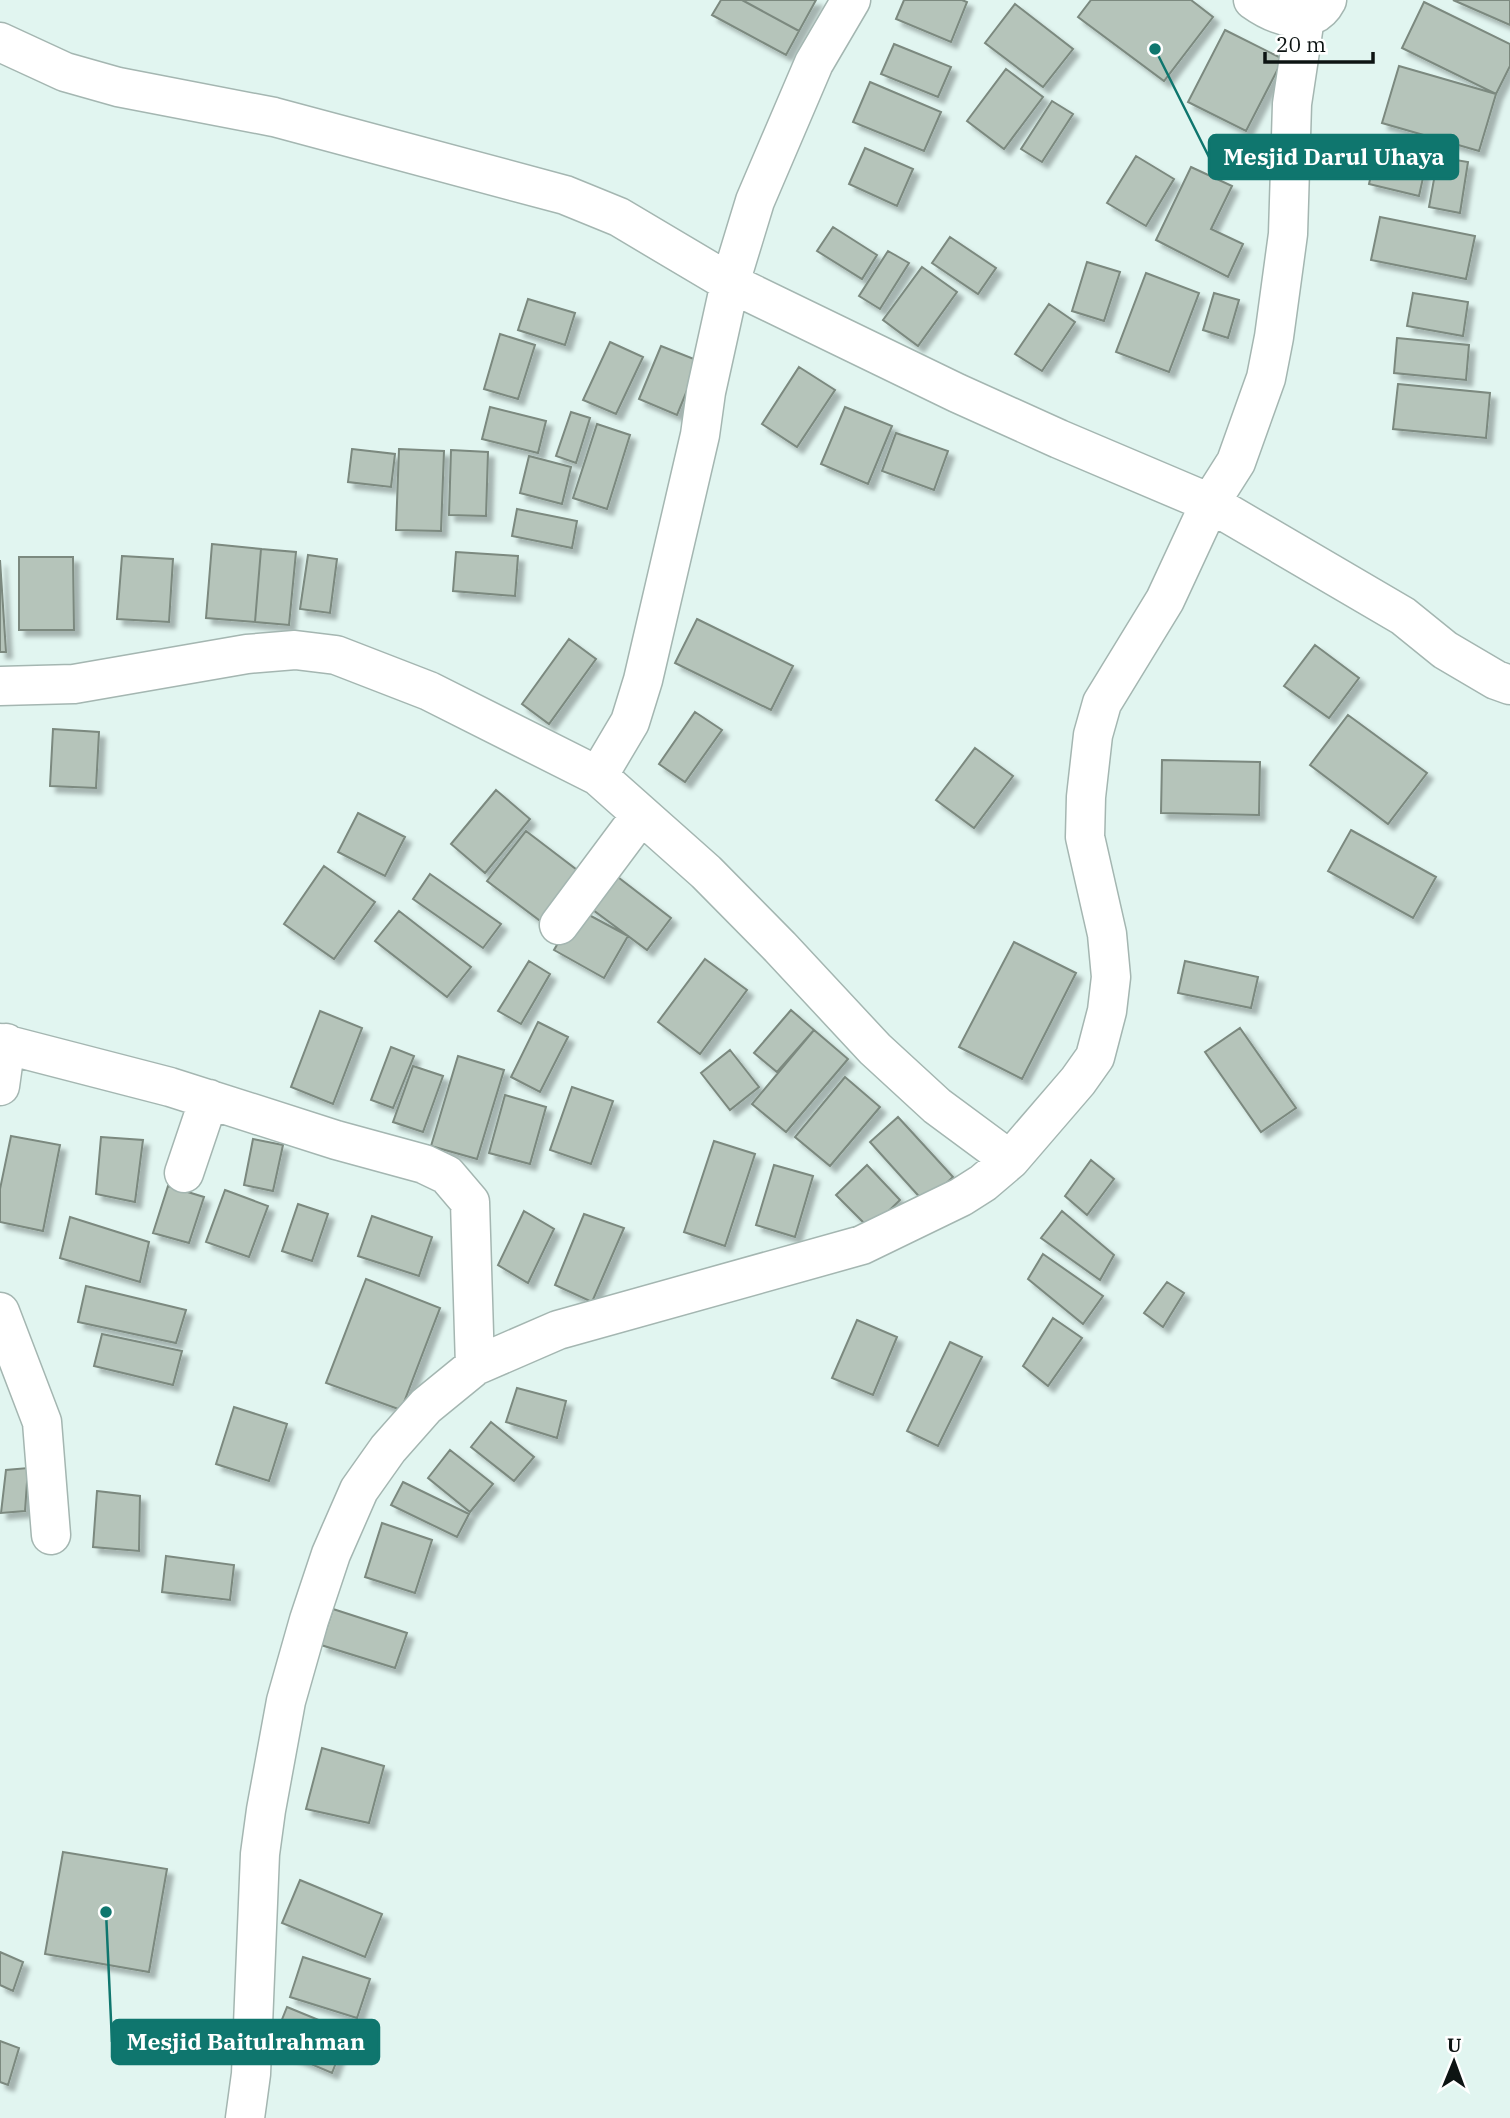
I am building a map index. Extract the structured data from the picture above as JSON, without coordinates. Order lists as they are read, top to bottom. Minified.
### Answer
{"places":["Mesjid Darul Uhaya","Mesjid Baitulrahman"],"scale_bar":"20 m","north":"top"}
